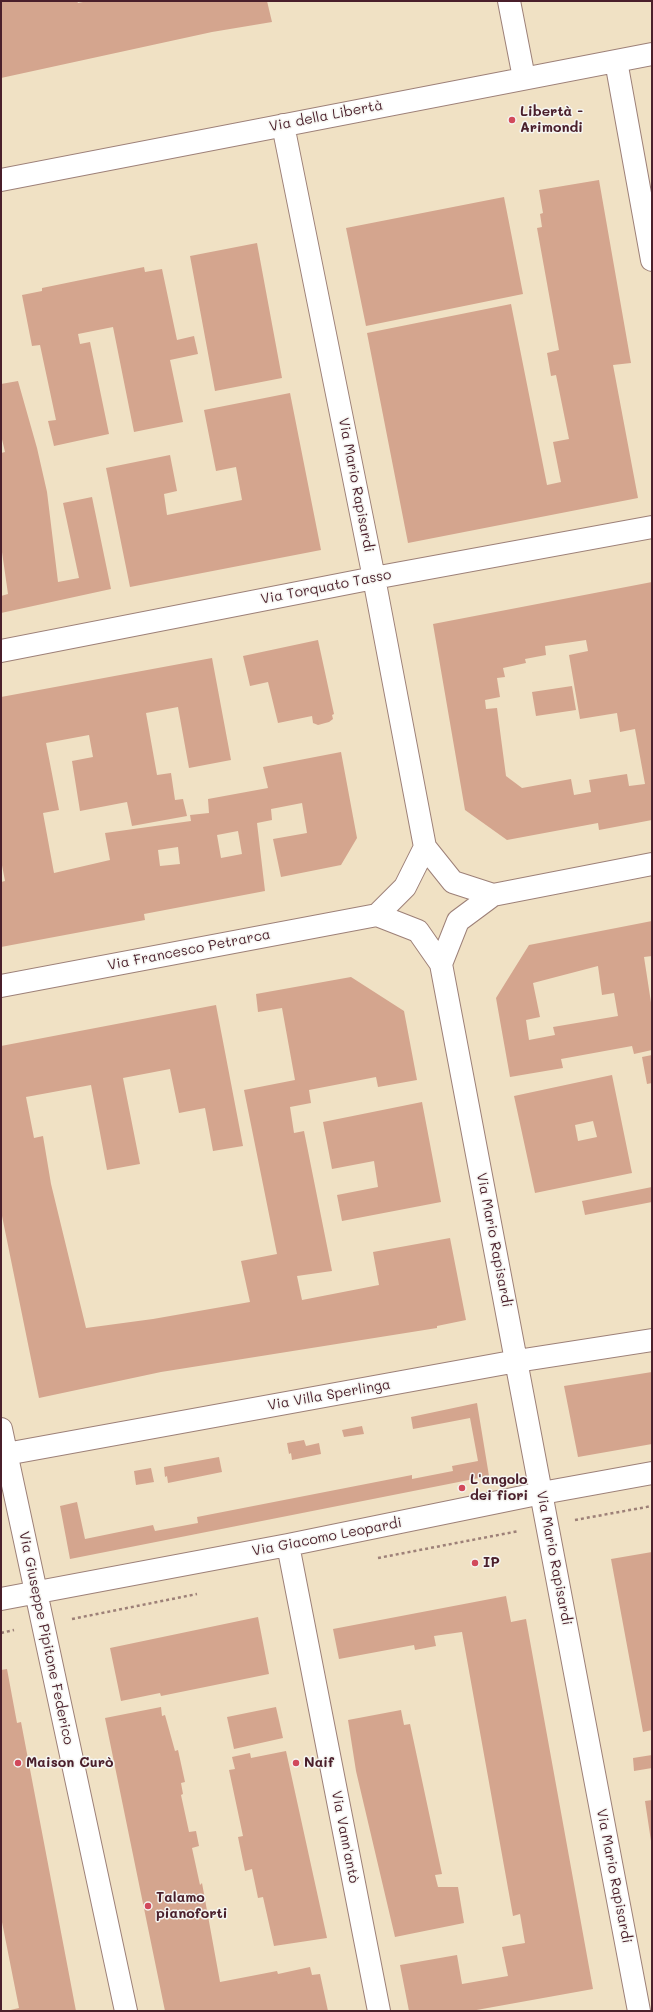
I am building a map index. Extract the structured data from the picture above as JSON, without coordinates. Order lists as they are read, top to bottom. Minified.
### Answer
{"streets":{"street":["Via della Libertà","Via Mario Rapisardi","Via Torquato Tasso","Via Francesco Petrarca","Via Villa Sperlinga","Via Giacomo Leopardi","Via Giuseppe Pipitone Federico","Via Vann'antò"]},"crossings":[["Via della Libertà","Via Mario Rapisardi"],["Via Mario Rapisardi","Via Torquato Tasso"],["Via Mario Rapisardi","Via Villa Sperlinga"],["Via Mario Rapisardi","Via Giacomo Leopardi"],["Via Villa Sperlinga","Via Giuseppe Pipitone Federico"],["Via Giacomo Leopardi","Via Giuseppe Pipitone Federico"],["Via Giacomo Leopardi","Via Vann'antò"]],"places":["Libertà - Arimondi","L'angolo dei fiori","IP","Maison Curò","Naif","Talamo pianoforti"]}
